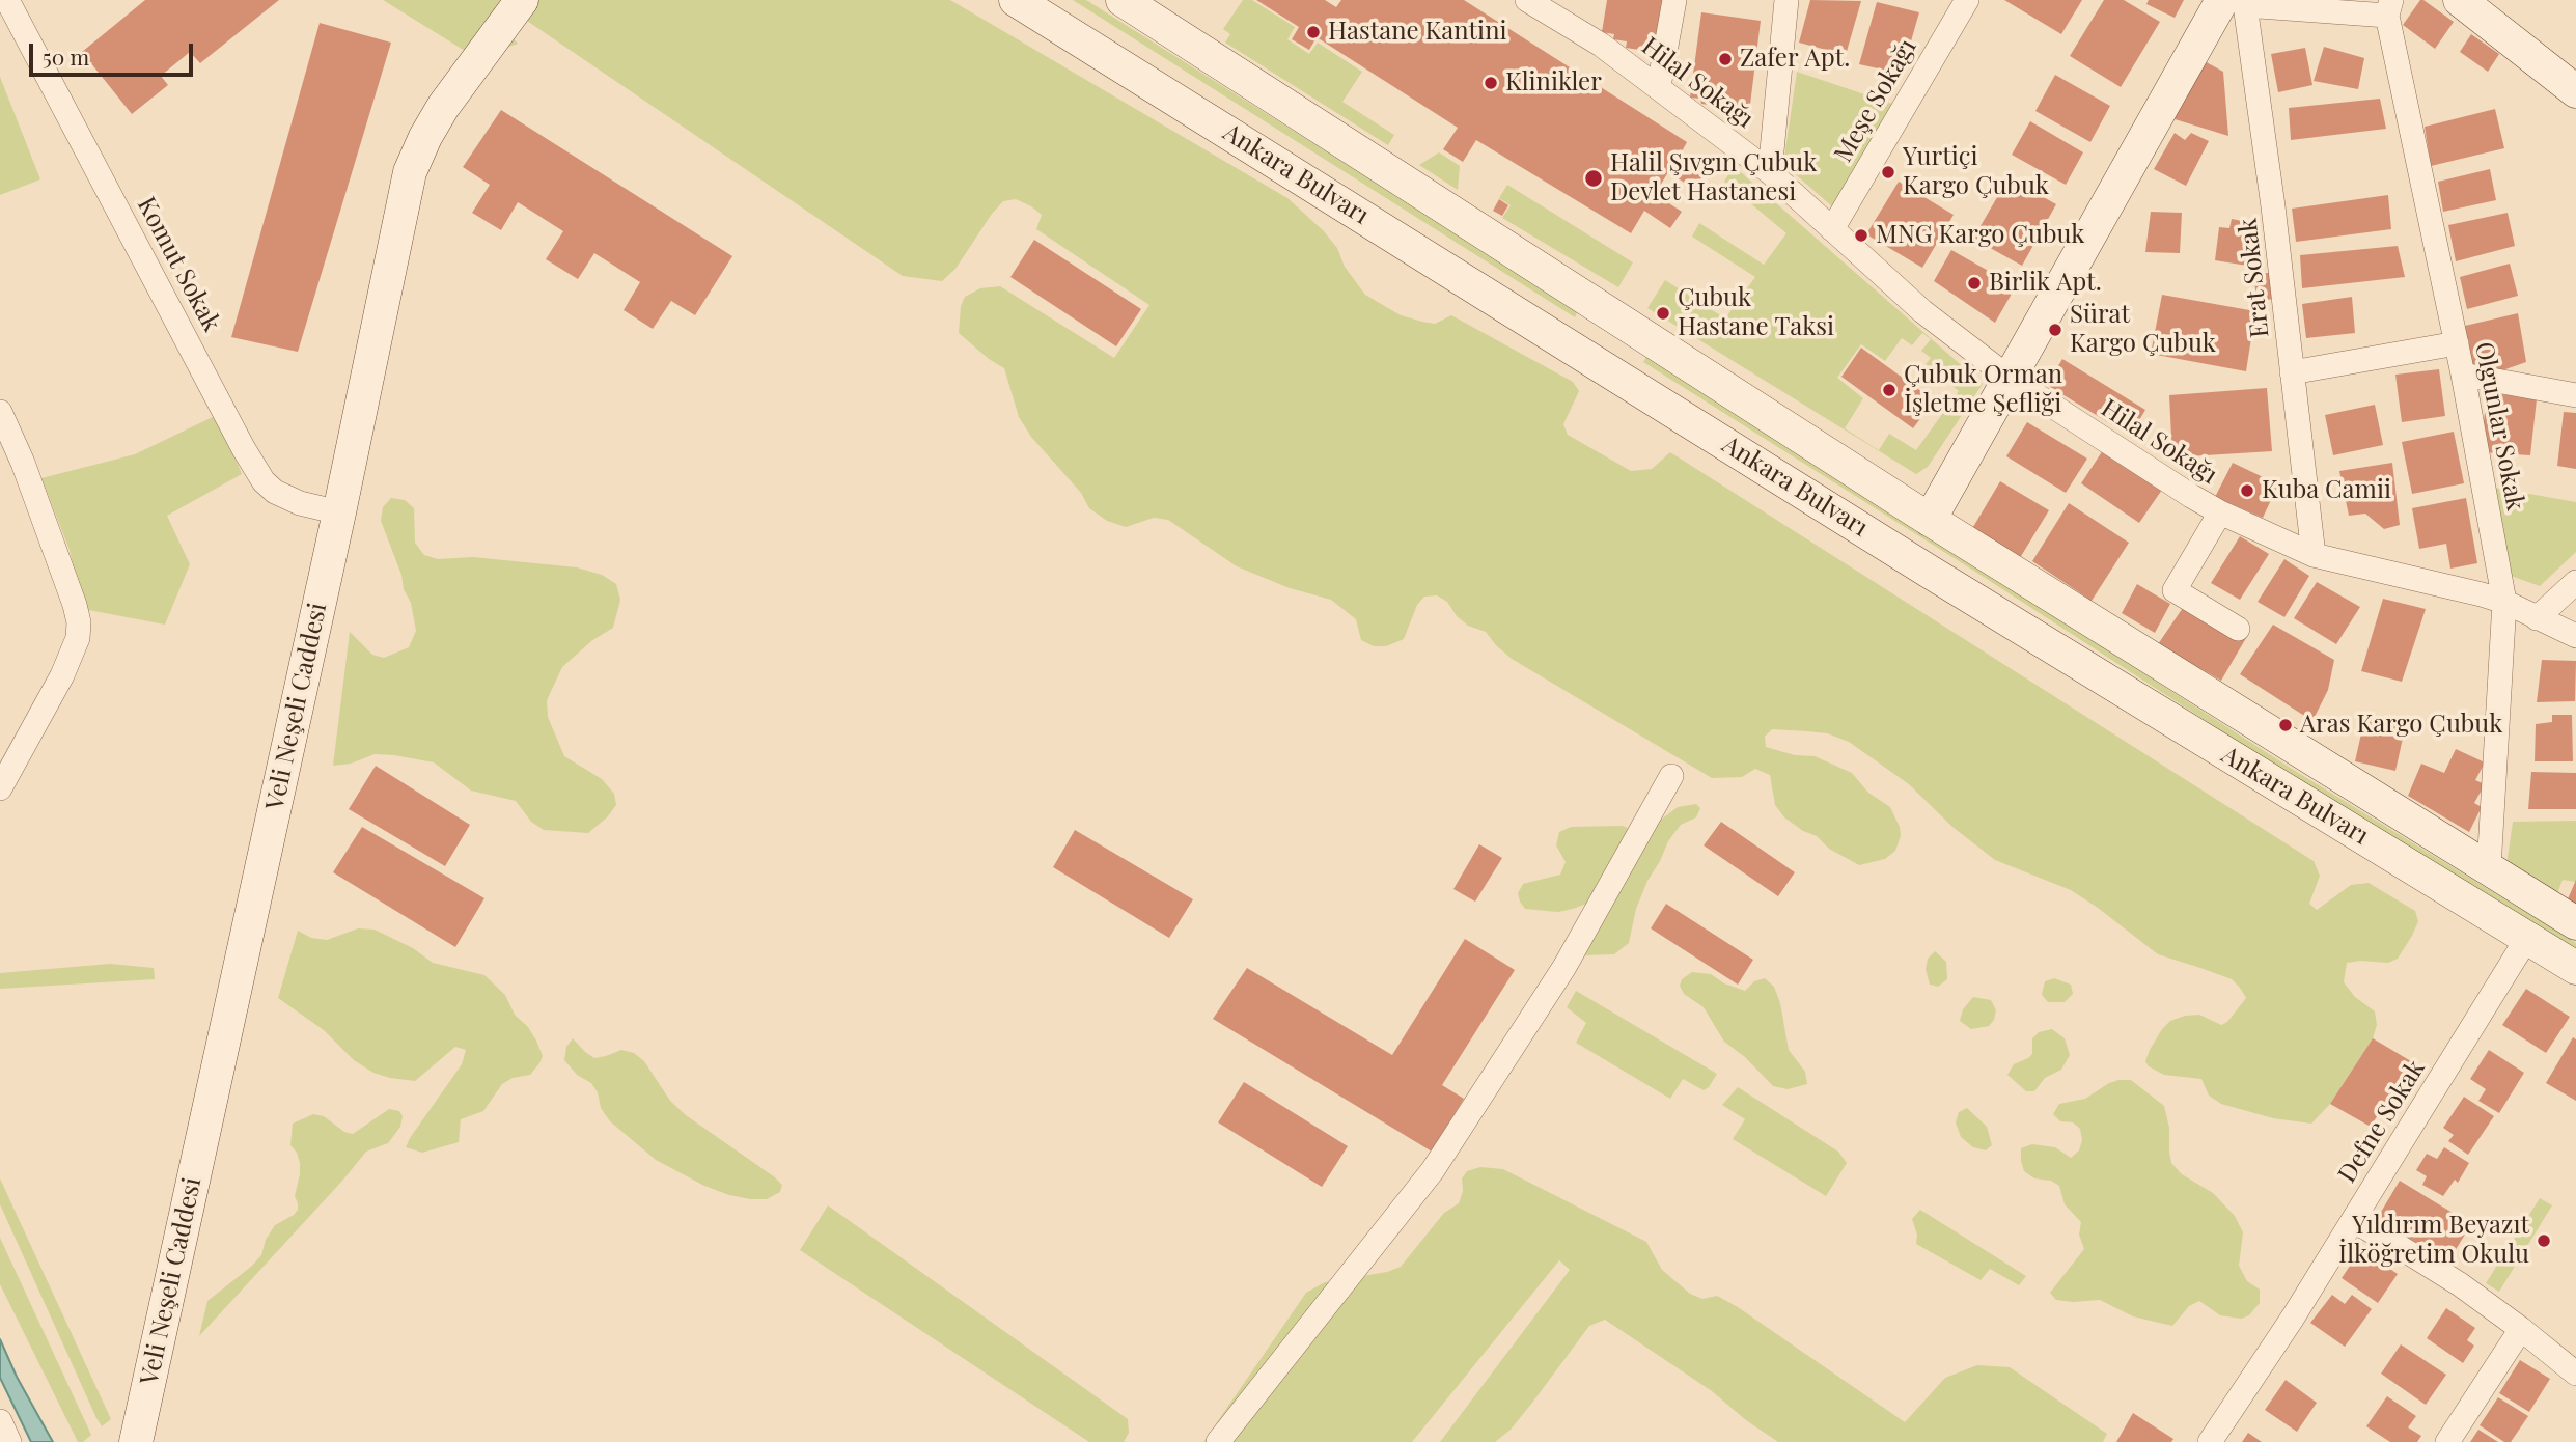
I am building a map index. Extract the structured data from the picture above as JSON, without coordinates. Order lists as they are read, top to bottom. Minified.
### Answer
{"streets":{"main road":["Ankara Bulvarı","Veli Neşeli Caddesi"],"street":["Hilal Sokağı","Meşe Sokağı","Komut Sokak","Erat Sokak","Olgunlar Sokak","Defne Sokak"]},"crossings":[["Hilal Sokağı","Meşe Sokağı"],["Hilal Sokağı","Erat Sokak"],["Hilal Sokağı","Olgunlar Sokak"],["Ankara Bulvarı","Olgunlar Sokak"],["Ankara Bulvarı","Defne Sokak"],["Komut Sokak","Veli Neşeli Caddesi"]],"places":["Hastane Kantini","Zafer Apt.","Klinikler","Yurtiçi Kargo Çubuk","Halil Şıvgın Çubuk Devlet Hastanesi","MNG Kargo Çubuk","Birlik Apt.","Çubuk Hastane Taksi","Sürat Kargo Çubuk","Çubuk Orman İşletme Şefliği","Kuba Camii","Aras Kargo Çubuk","Yıldırım Beyazıt İlköğretim Okulu"],"scale_bar":"50 m"}
